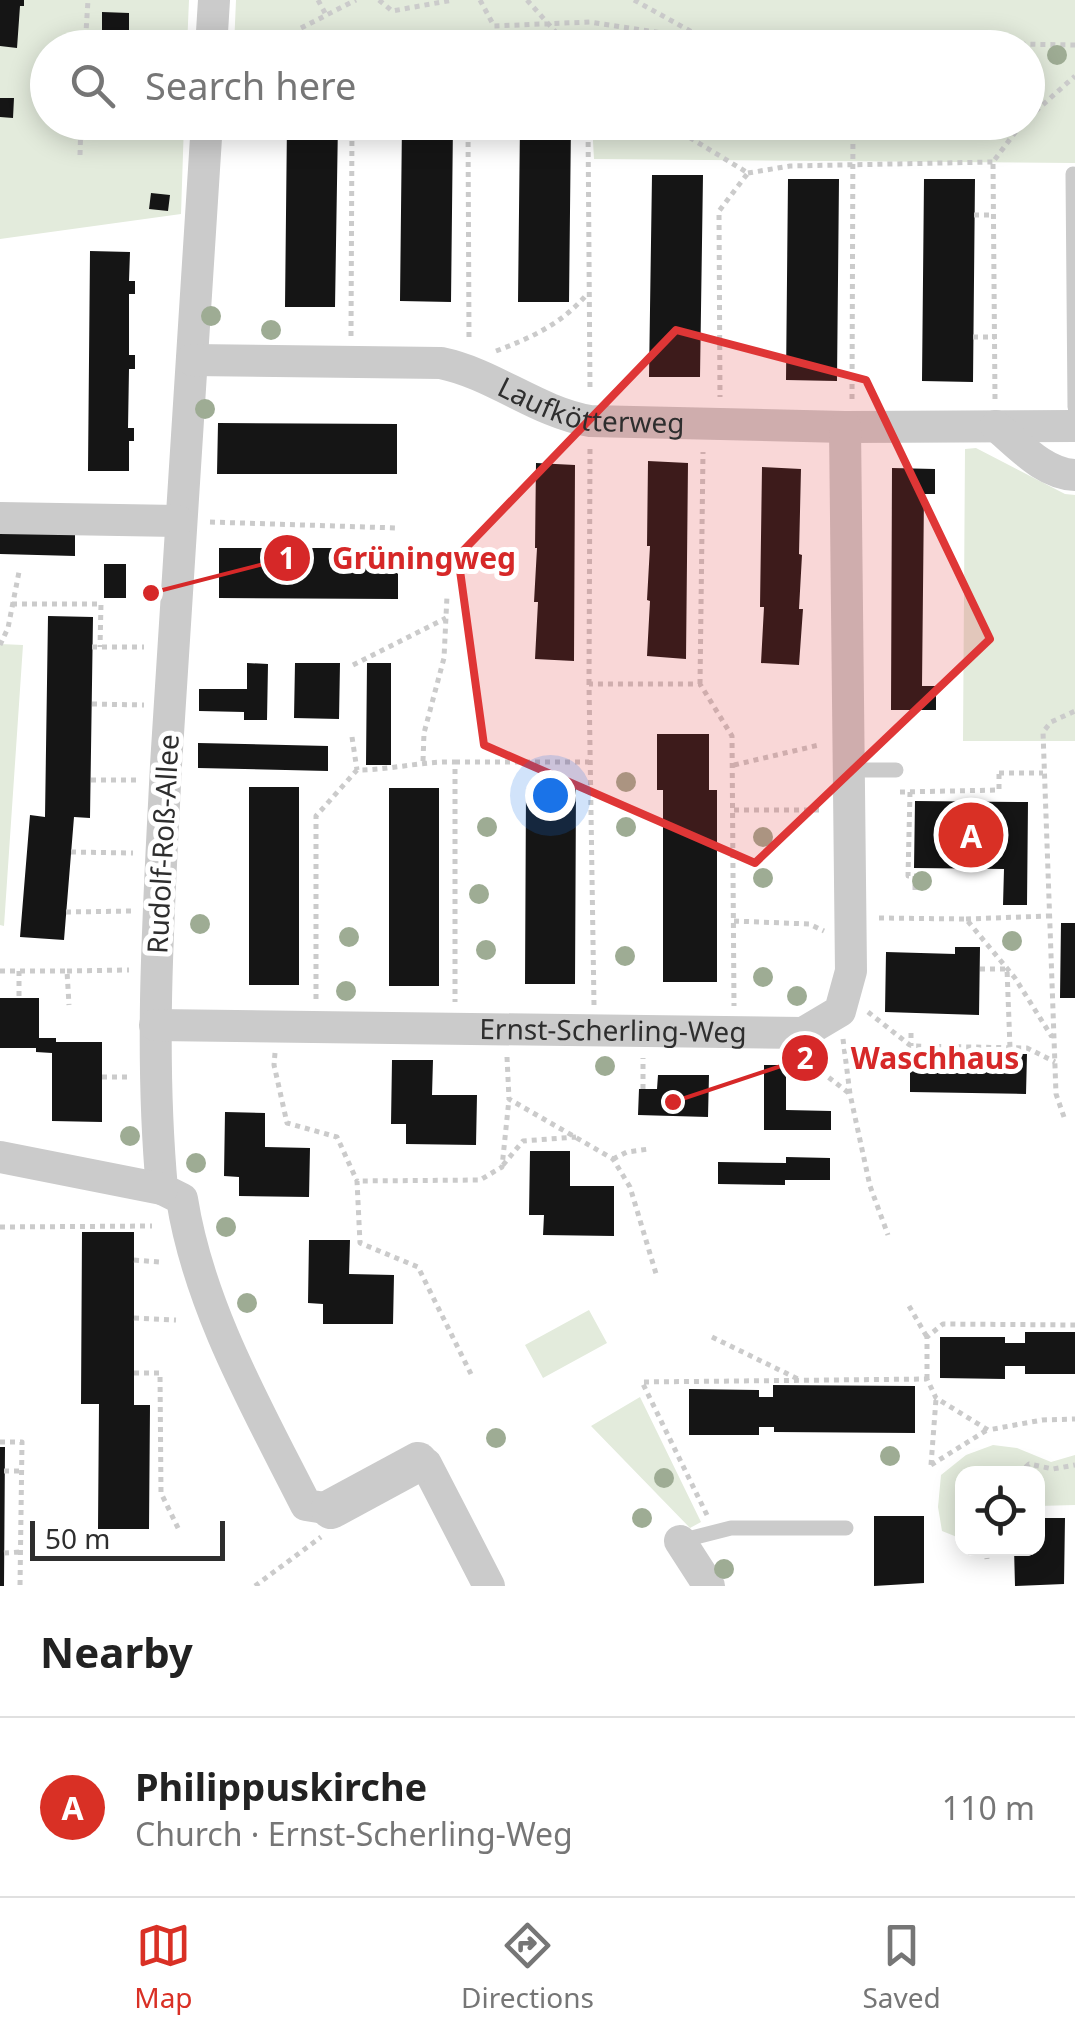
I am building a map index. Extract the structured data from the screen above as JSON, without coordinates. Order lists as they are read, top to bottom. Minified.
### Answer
{"streets":{"street":["Laufkötterweg","Rudolf-Roß-Allee","Ernst-Scherling-Weg"]},"crossings":[["Laufkötterweg","Rudolf-Roß-Allee"],["Rudolf-Roß-Allee","Ernst-Scherling-Weg"]],"places":["Grüningweg","Waschhaus"],"scale_bar":"50 m","page":{"search":"Search here","pins":"A","scale":"50 m","heading":"Nearby","list":[{"mark":"A","name":"Philippuskirche","note":"Church · Ernst-Scherling-Weg","value":"110 m"}],"nav":["Map","Directions","Saved"]}}
